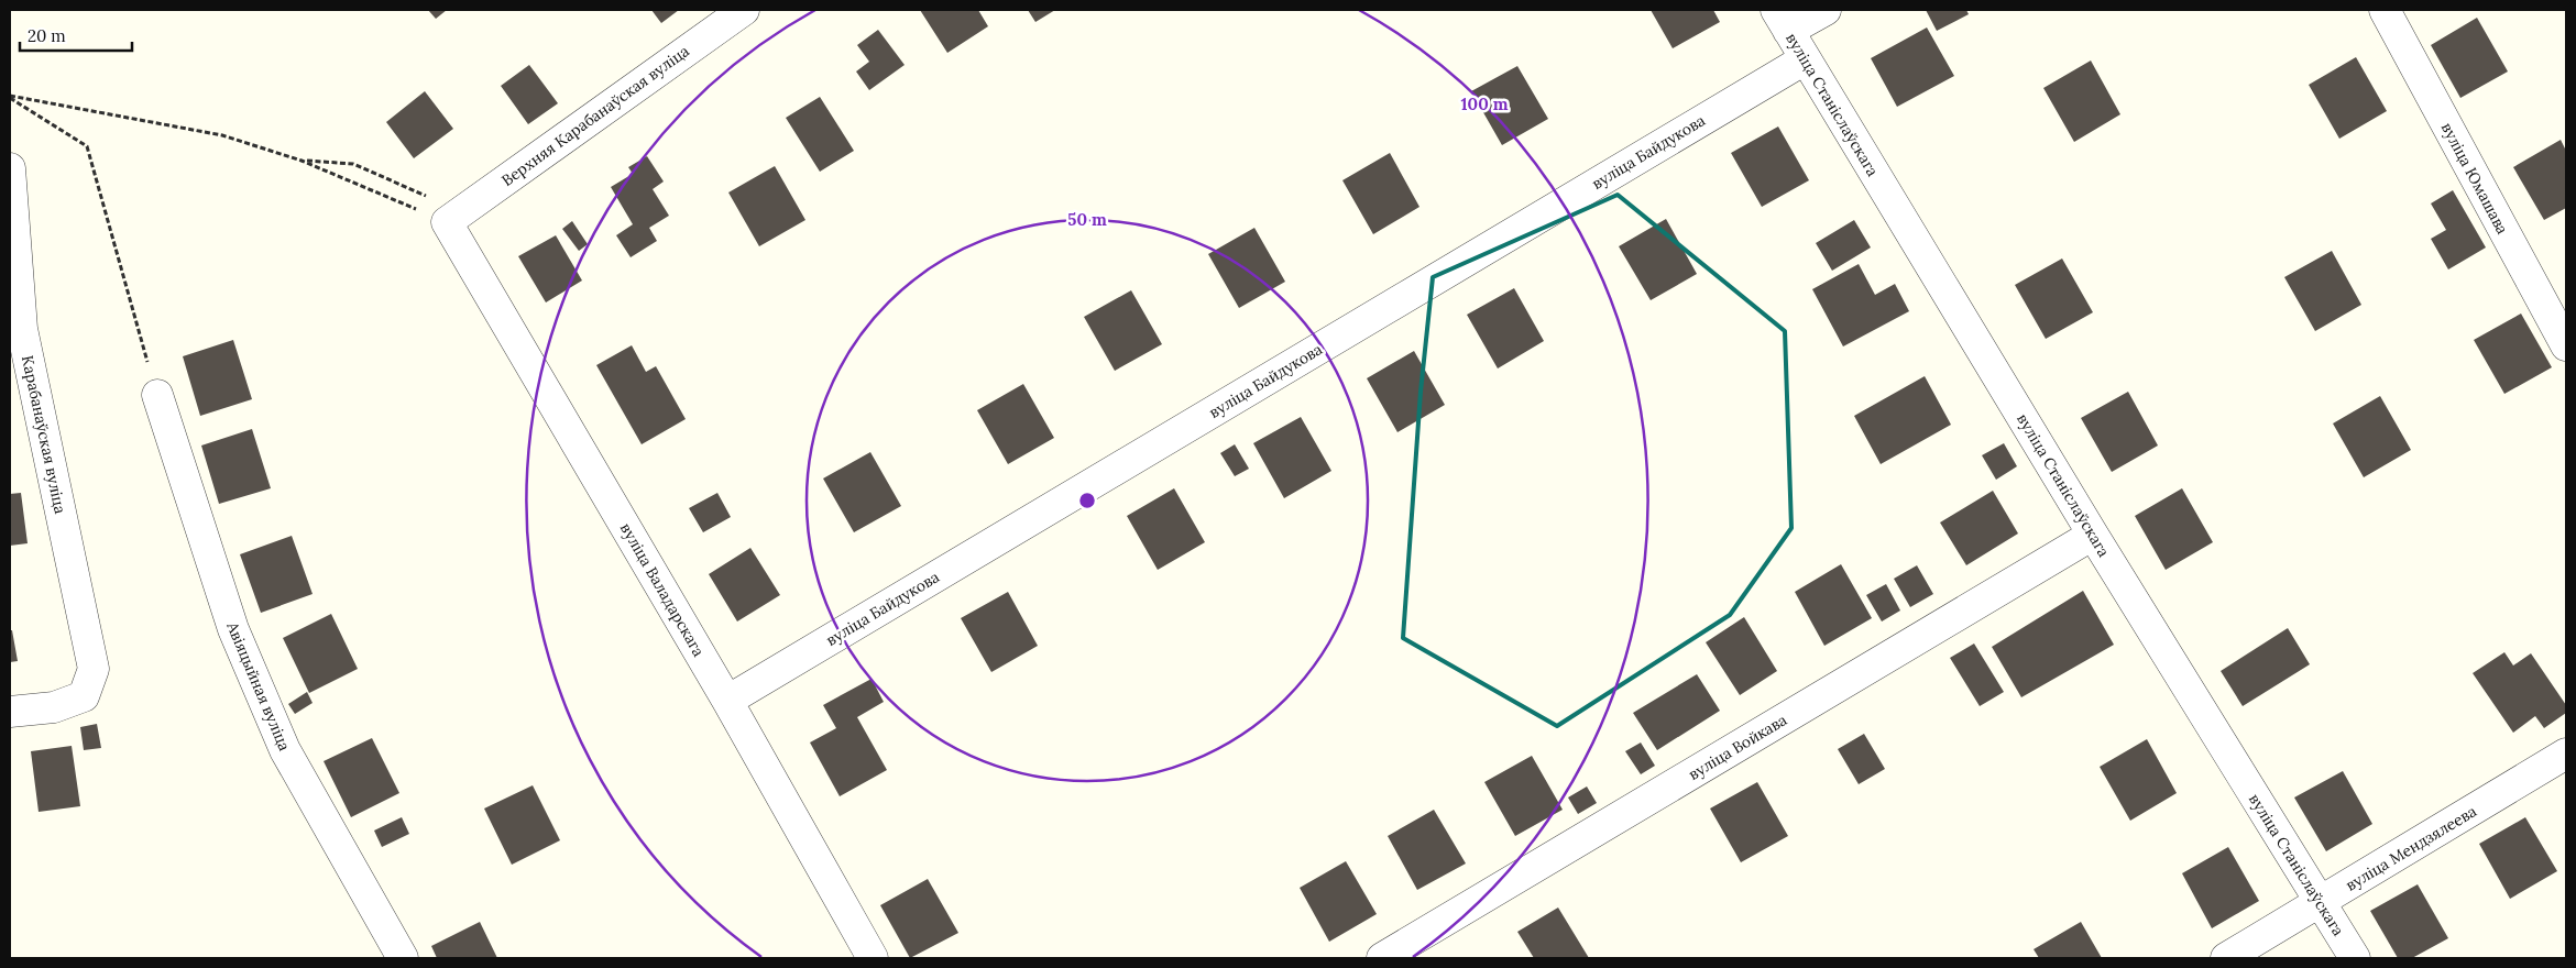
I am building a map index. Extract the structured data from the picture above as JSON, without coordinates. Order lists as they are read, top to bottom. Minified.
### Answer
{"streets":{"street":["вуліца Станіслаўскага","Верхняя Карабанаўская вуліца","вуліца Байдукова","вуліца Юмашава","Карабанаўская вуліца","вуліца Валадарскага","Авіяцыйная вуліца","вуліца Войкава","вуліца Мендзялеева"]},"crossings":[["вуліца Станіслаўскага","вуліца Байдукова"],["вуліца Станіслаўскага","вуліца Войкава"],["вуліца Станіслаўскага","вуліца Мендзялеева"],["Верхняя Карабанаўская вуліца","вуліца Валадарскага"],["вуліца Байдукова","вуліца Валадарскага"]],"scale_bar":"20 m","rings":["100 m","50 m"]}
